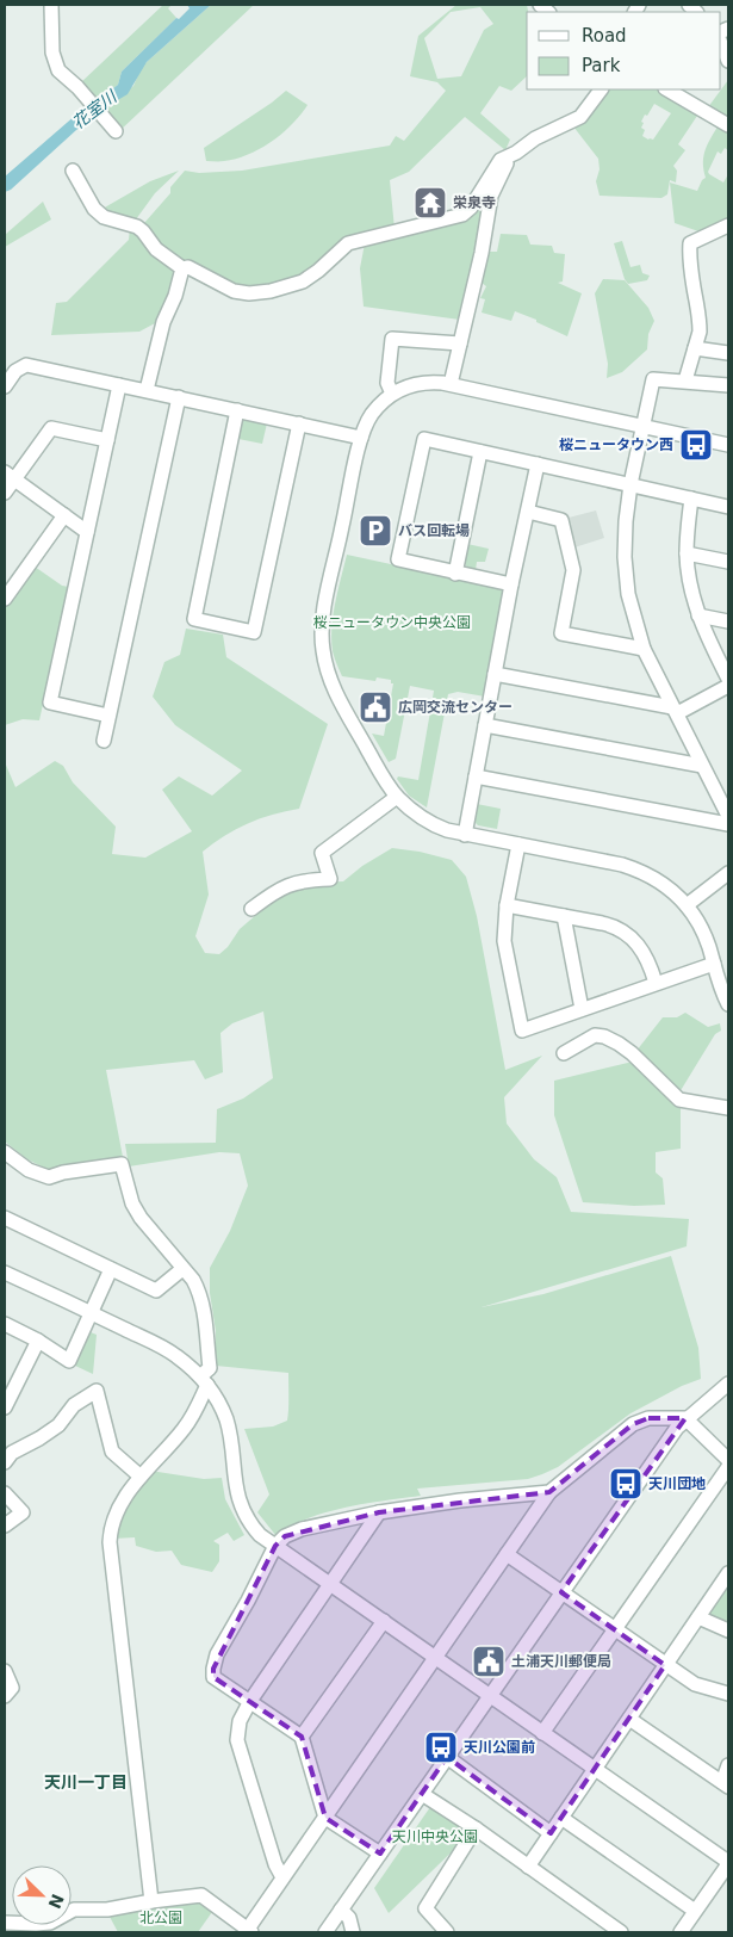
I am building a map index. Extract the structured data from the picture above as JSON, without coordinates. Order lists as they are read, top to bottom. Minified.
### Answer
{"districts":["天川一丁目"],"water":["花室川"],"parks":["桜ニュータウン中央公園","天川中央公園","北公園"],"places":{"temple":["栄泉寺"],"bus stop":["桜ニュータウン西","天川団地","天川公園前"],"parking":["バス回転場"],"public building":["広岡交流センター","土浦天川郵便局"]},"legend":["Road","Park"],"north":"bottom right"}
